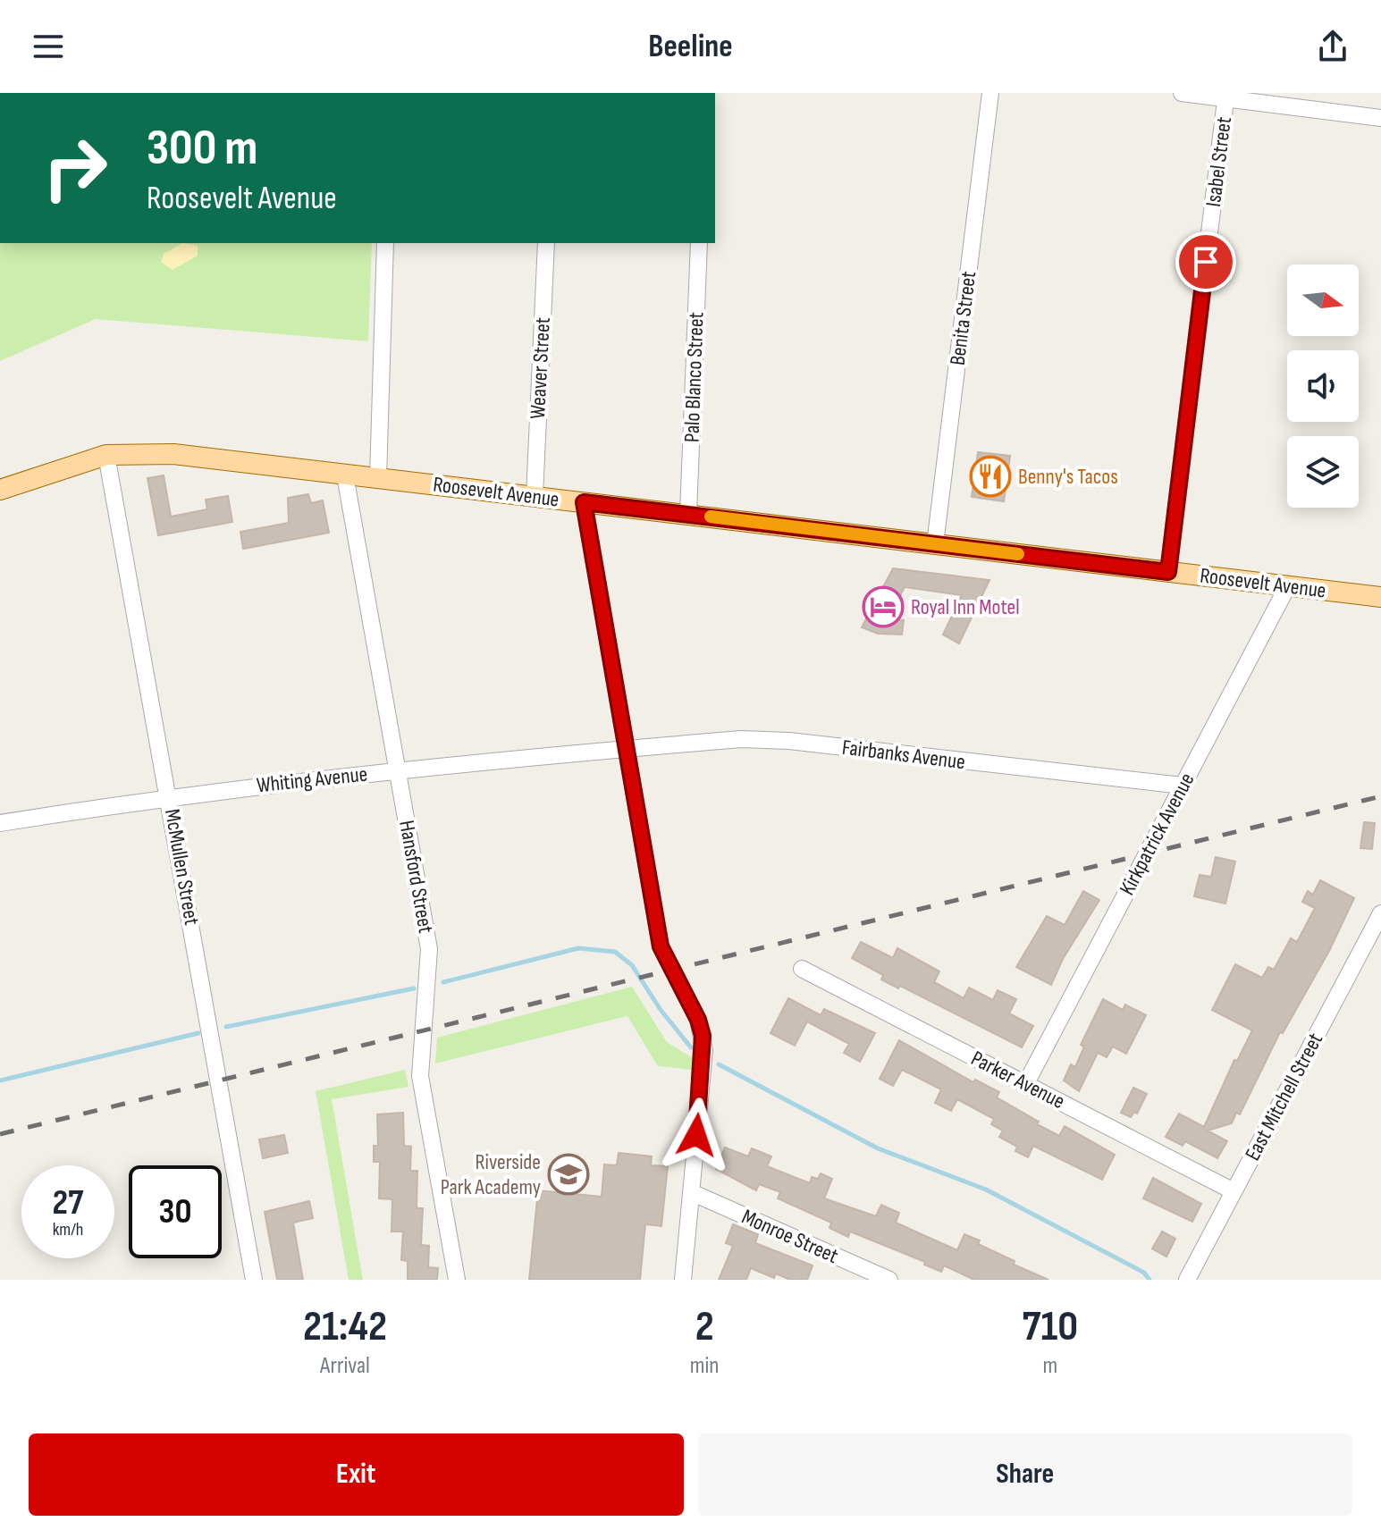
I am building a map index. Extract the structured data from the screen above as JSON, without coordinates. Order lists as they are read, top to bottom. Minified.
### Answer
{"streets":{"main road":["Roosevelt Avenue"],"street":["Isabel Street","Benita Street","Weaver Street","Palo Blanco Street","Fairbanks Avenue","Whiting Avenue","Kirkpatrick Avenue","McMullen Street","Hansford Street","Parker Avenue","East Mitchell Street","Monroe Street"]},"crossings":[["Isabel Street","Roosevelt Avenue"],["Benita Street","Roosevelt Avenue"],["Weaver Street","Roosevelt Avenue"],["Palo Blanco Street","Roosevelt Avenue"],["Roosevelt Avenue","Kirkpatrick Avenue"],["Roosevelt Avenue","McMullen Street"],["Roosevelt Avenue","Hansford Street"],["Fairbanks Avenue","Whiting Avenue"],["Fairbanks Avenue","Kirkpatrick Avenue"],["Whiting Avenue","McMullen Street"],["Whiting Avenue","Hansford Street"],["Kirkpatrick Avenue","Parker Avenue"],["Parker Avenue","East Mitchell Street"]],"places":{"restaurant":["Benny's Tacos"],"hotel":["Royal Inn Motel"],"school or university":["Riverside Park Academy"]},"north":"right","page":{"header":"Beeline","turn":["300 m","Roosevelt Avenue"],"speed":"27 km/h","limit":"30","eta":["21:42","Arrival","2","min","710","m"],"buttons":["Exit","Share"]}}
